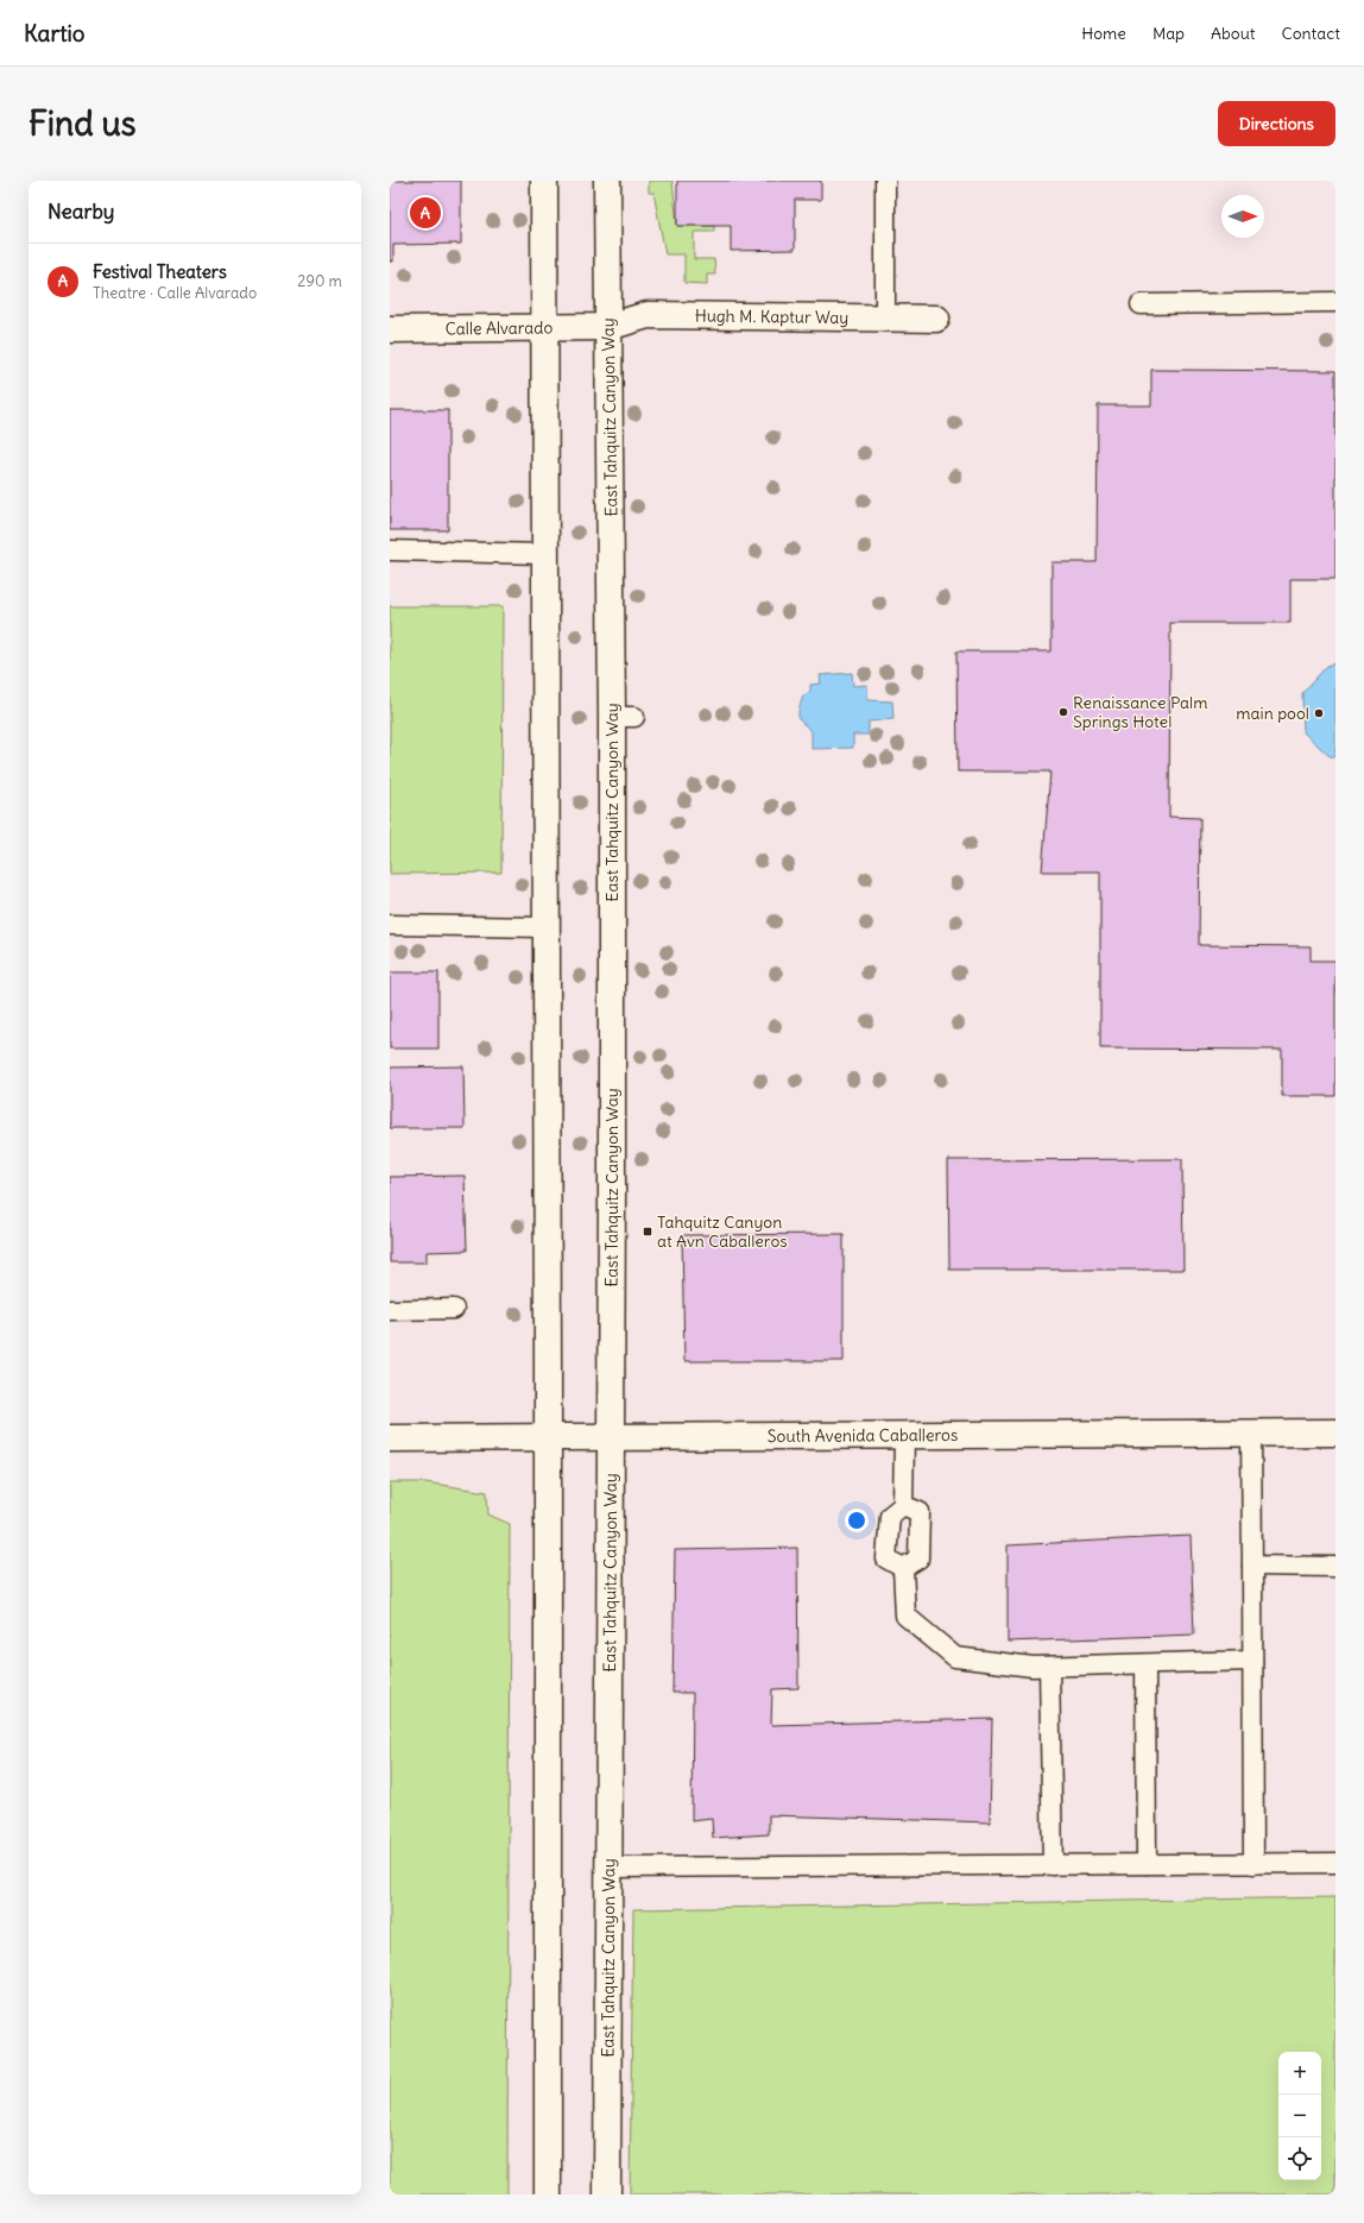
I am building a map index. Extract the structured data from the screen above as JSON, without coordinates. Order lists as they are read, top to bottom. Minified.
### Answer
{"streets":{"main road":["Hugh M. Kaptur Way","Calle Alvarado","East Tahquitz Canyon Way","South Avenida Caballeros"]},"crossings":[["Hugh M. Kaptur Way","Calle Alvarado"],["Hugh M. Kaptur Way","East Tahquitz Canyon Way"],["Calle Alvarado","East Tahquitz Canyon Way"],["East Tahquitz Canyon Way","South Avenida Caballeros"]],"places":{"other":["Renaissance Palm Springs Hotel","main pool"],"transit":["Tahquitz Canyon at Avn Caballeros"]},"north":"right","page":{"header":"Kartio","nav":["Home","Map","About","Contact"],"buttons":"Directions","title":"Find us","heading":"Nearby","pins":"A","list":[{"mark":"A","name":"Festival Theaters","note":"Theatre · Calle Alvarado","value":"290 m"}],"map_buttons":["+","−"]}}
